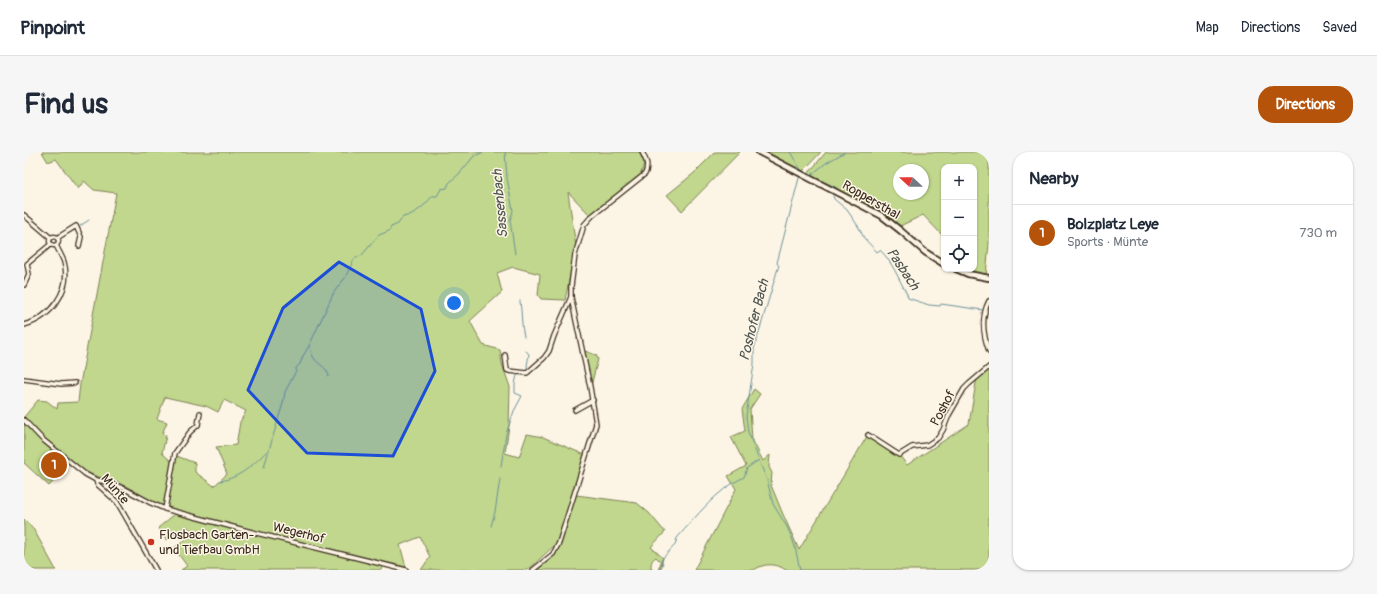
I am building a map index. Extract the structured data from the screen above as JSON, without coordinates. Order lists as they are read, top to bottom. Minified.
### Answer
{"streets":{"main road":["Roppersthal"],"street":["Poshof","Münte","Wegerhof"]},"crossings":[["Münte","Wegerhof"]],"water":["Sassenbach","Pasbach","Poshofer Bach"],"places":["Flosbach Garten- und Tiefbau GmbH"],"north":"left","page":{"header":"Pinpoint","nav":["Map","Directions","Saved"],"buttons":"Directions","title":"Find us","heading":"Nearby","map_buttons":["+","−"],"list":[{"mark":"1","name":"Bolzplatz Leye","note":"Sports · Münte","value":"730 m"}],"pins":"1"}}
